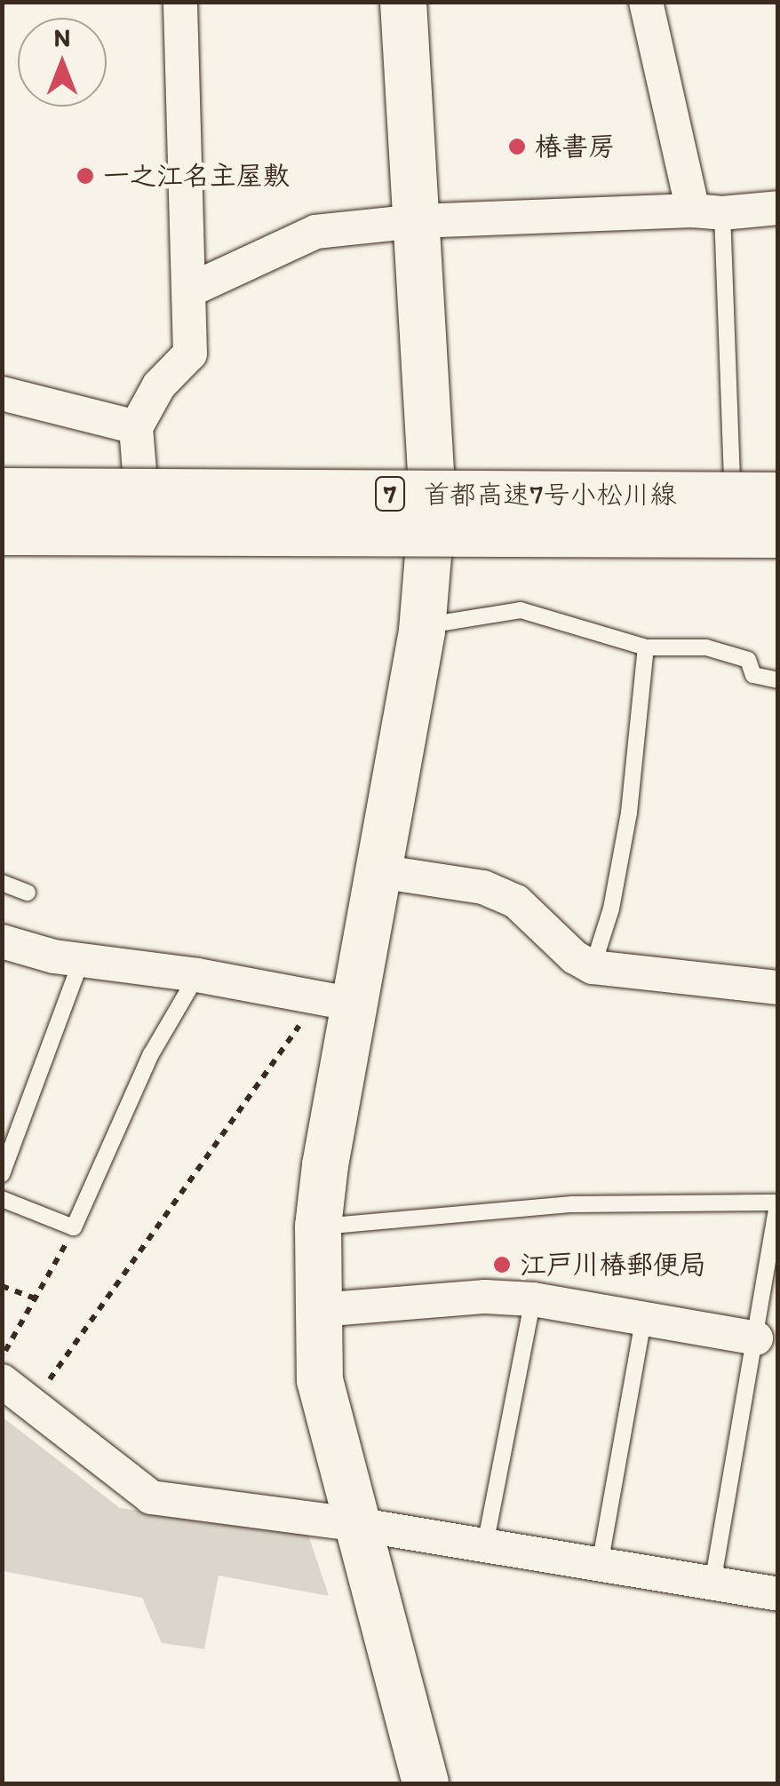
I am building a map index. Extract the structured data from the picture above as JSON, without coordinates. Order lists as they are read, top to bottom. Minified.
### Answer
{"streets":{"highway":["7","首都高速7号小松川線"]},"places":["椿書房","一之江名主屋敷","江戸川椿郵便局"],"north":"top"}
